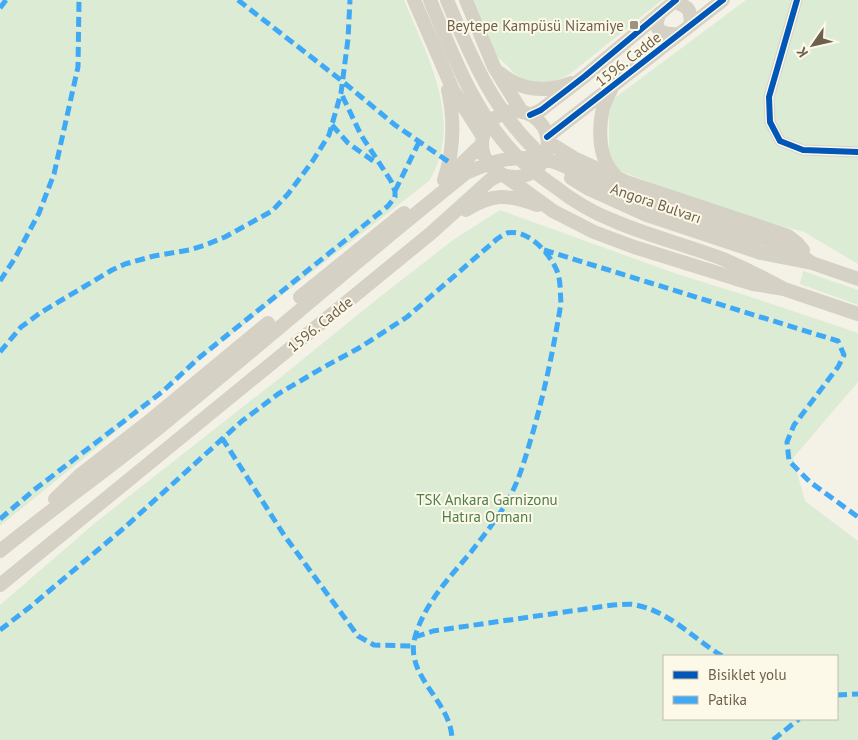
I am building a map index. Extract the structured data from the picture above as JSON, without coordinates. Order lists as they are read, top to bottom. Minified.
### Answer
{"streets":{"main road":["1596. Cadde","Angora Bulvarı"]},"crossings":[["1596. Cadde","Angora Bulvarı"]],"parks":["TSK Ankara Garnizonu Hatıra Ormanı"],"places":{"transit":["Beytepe Kampüsü Nizamiye"]},"legend":["Bisiklet yolu","Patika"],"north":"bottom left"}
